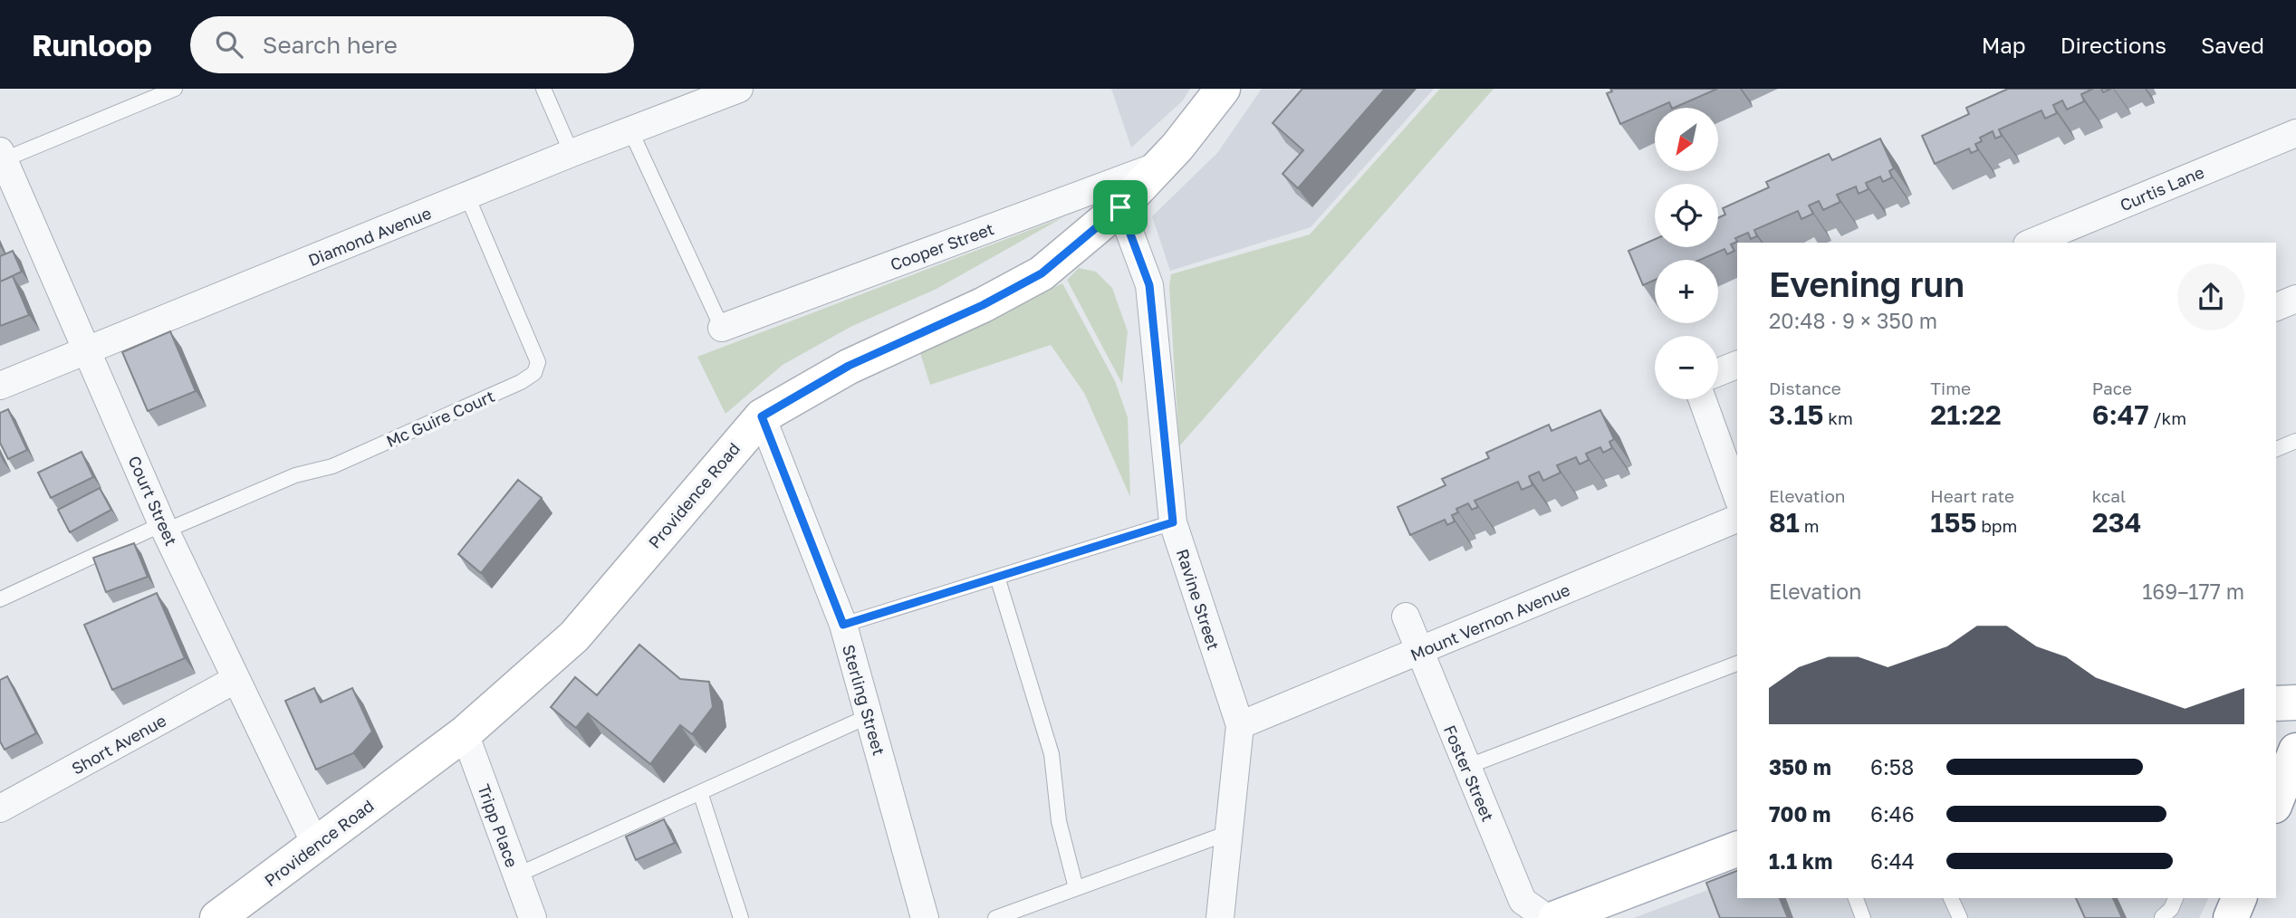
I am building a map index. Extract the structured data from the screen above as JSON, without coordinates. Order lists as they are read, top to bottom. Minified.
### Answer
{"streets":{"main road":["Providence Road"],"street":["Curtis Lane","Diamond Avenue","Cooper Street","Court Street","Ravine Street","Mount Vernon Avenue","Sterling Street","Short Avenue","Foster Street","Tripp Place"],"lane":["Mc Guire Court"]},"crossings":[["Diamond Avenue","Mc Guire Court"],["Diamond Avenue","Court Street"],["Cooper Street","Providence Road"],["Mc Guire Court","Court Street"],["Providence Road","Court Street"],["Providence Road","Ravine Street"],["Providence Road","Sterling Street"],["Providence Road","Tripp Place"],["Court Street","Short Avenue"],["Ravine Street","Mount Vernon Avenue"],["Mount Vernon Avenue","Foster Street"]],"north":"bottom left","page":{"header":"Runloop","search":"Search here","nav":["Map","Directions","Saved"],"map_buttons":["+","−"],"heading":["Evening run","20:48 · 9 × 350 m"],"stats":[["Distance","3.15 km"],["Time","21:22"],["Pace","6:47 /km"],["Elevation","81 m"],["Heart rate","155 bpm"],["kcal","234"]],"chart":["Elevation","169–177 m"],"list":[{"name":"350 m","note":"6:58"},{"name":"700 m","note":"6:46"},{"name":"1.1 km","note":"6:44"}]}}
